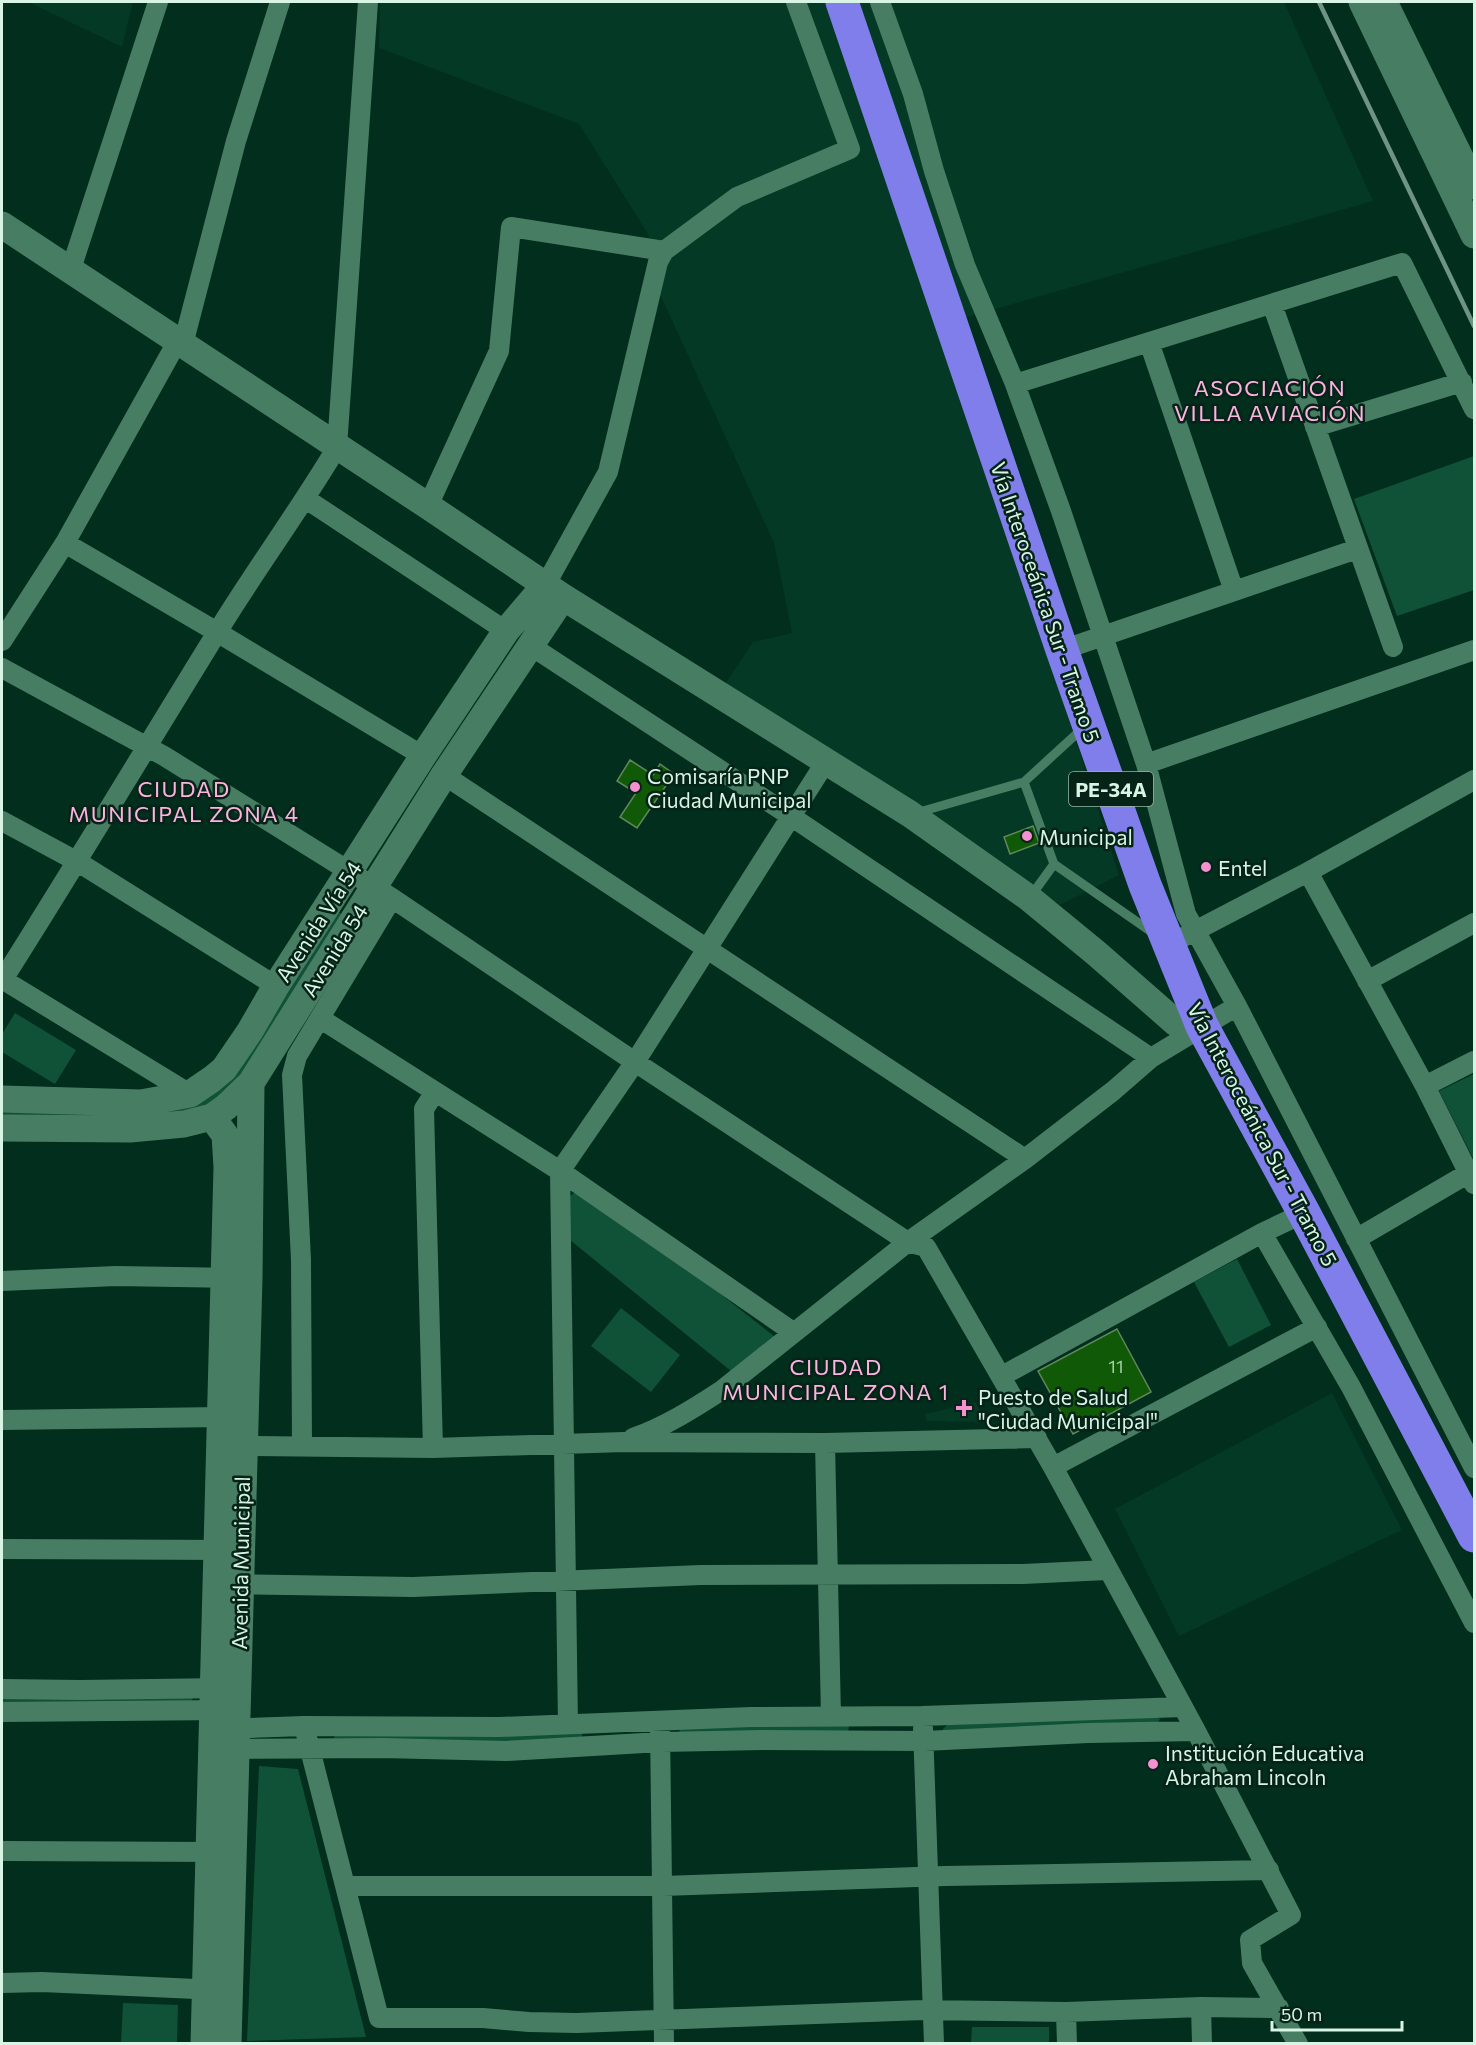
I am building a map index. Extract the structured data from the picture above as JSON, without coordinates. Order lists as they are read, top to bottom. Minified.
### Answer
{"streets":{"highway":["Vía Interoceánica Sur - Tramo 5","PE-34A"],"main road":["Avenida Vía 54","Avenida 54","Avenida Municipal"]},"crossings":[["Avenida Vía 54","Avenida 54"],["Avenida 54","Avenida Municipal"]],"districts":["ASOCIACIÓN VILLA AVIACIÓN","CIUDAD MUNICIPAL ZONA 4","CIUDAD MUNICIPAL ZONA 1"],"places":{"other":["Comisaría PNP Ciudad Municipal","Municipal","Entel","Institución Educativa Abraham Lincoln"],"health":["Puesto de Salud \"Ciudad Municipal\""]},"house_numbers":["11"],"scale_bar":"50 m"}
